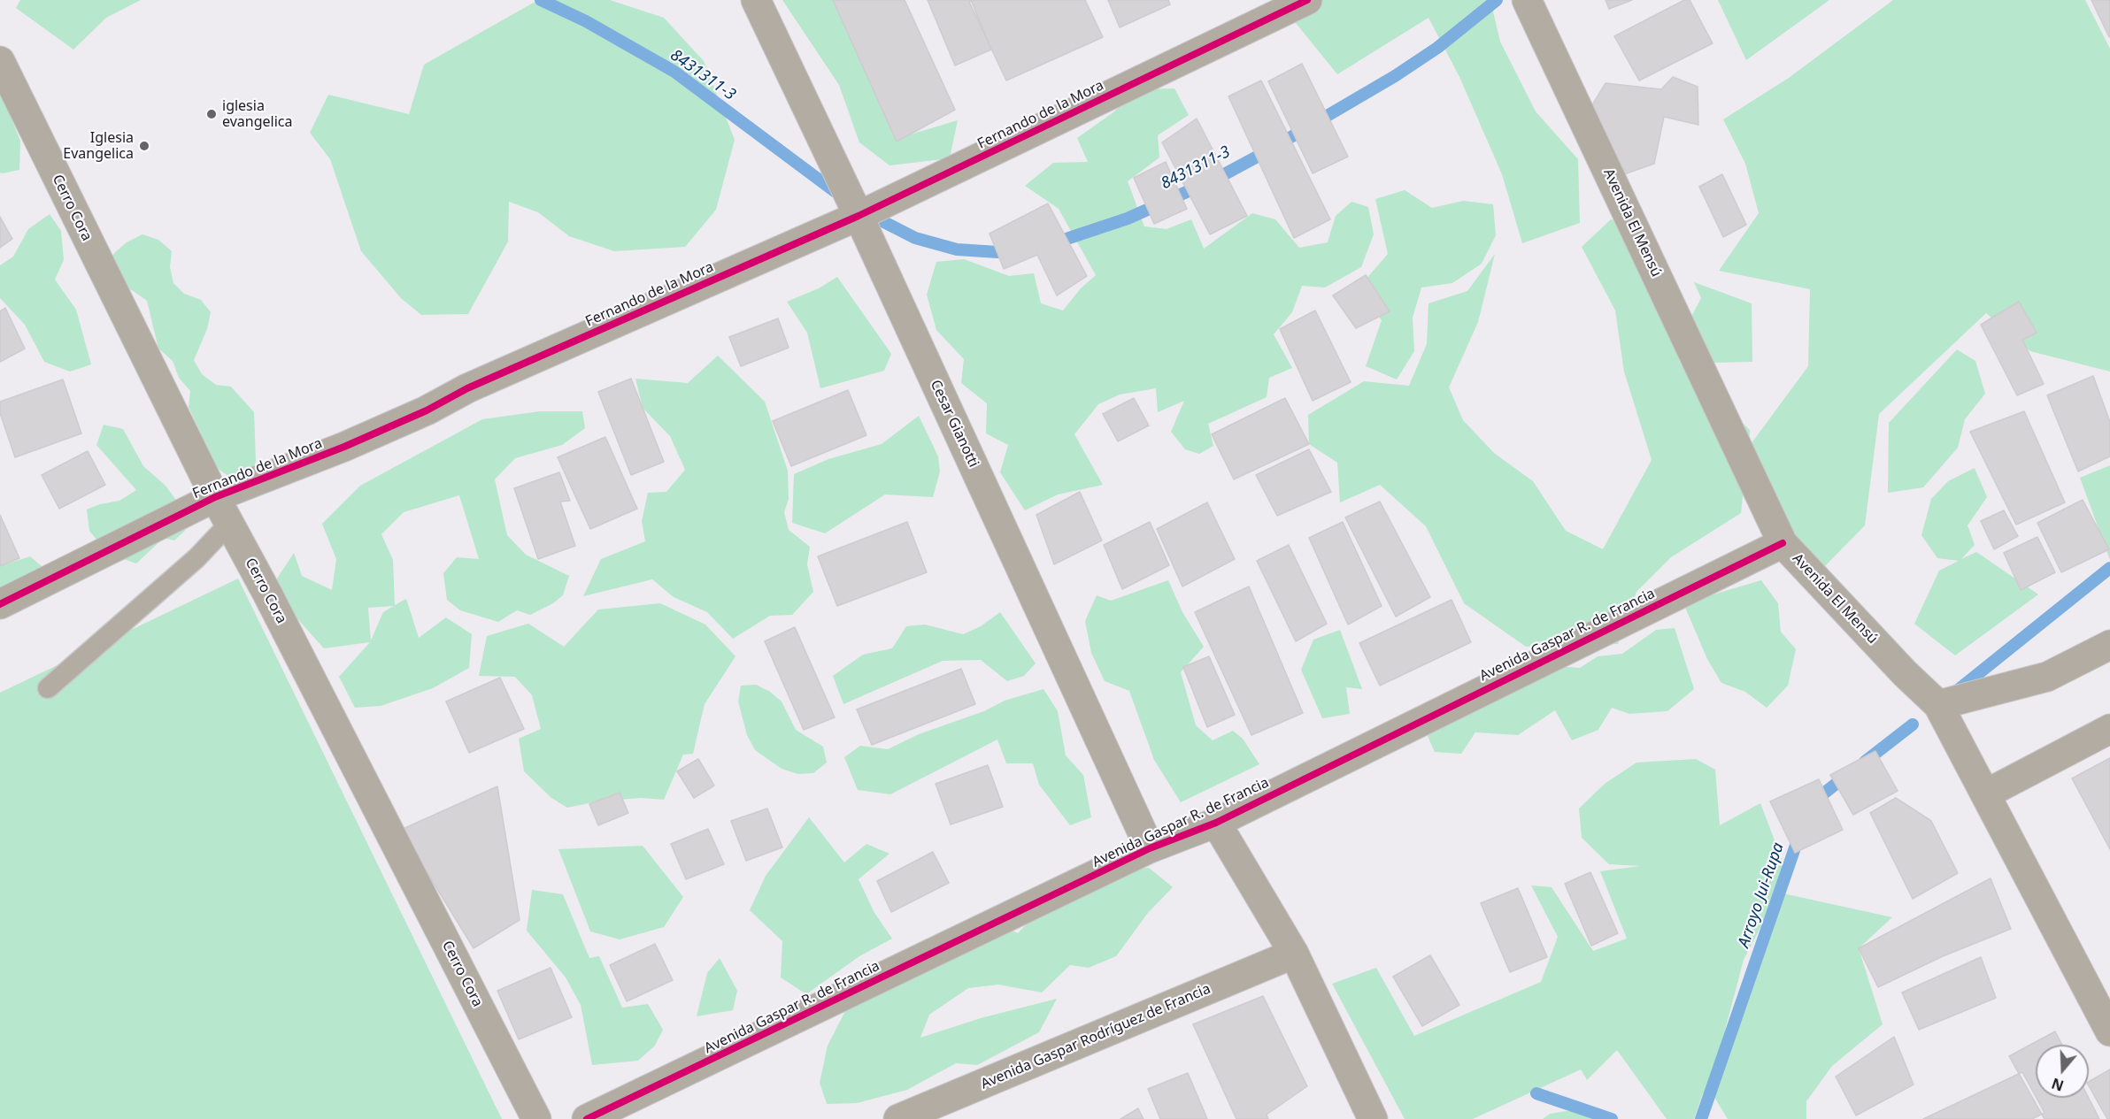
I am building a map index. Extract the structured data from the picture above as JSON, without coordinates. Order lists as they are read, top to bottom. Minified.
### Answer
{"streets":{"street":["Fernando de la Mora","Cerro Cora","Avenida El Mensú","Cesar Gianotti","Avenida Gaspar R. de Francia","Avenida Gaspar Rodríguez de Francia"]},"crossings":[["Fernando de la Mora","Cerro Cora"],["Fernando de la Mora","Cesar Gianotti"],["Avenida El Mensú","Avenida Gaspar R. de Francia"],["Cesar Gianotti","Avenida Gaspar R. de Francia"]],"water":["8431311-3","Arroyo Jui-Rupa"],"places":["iglesia evangelica","Iglesia Evangelica"],"north":"bottom"}
